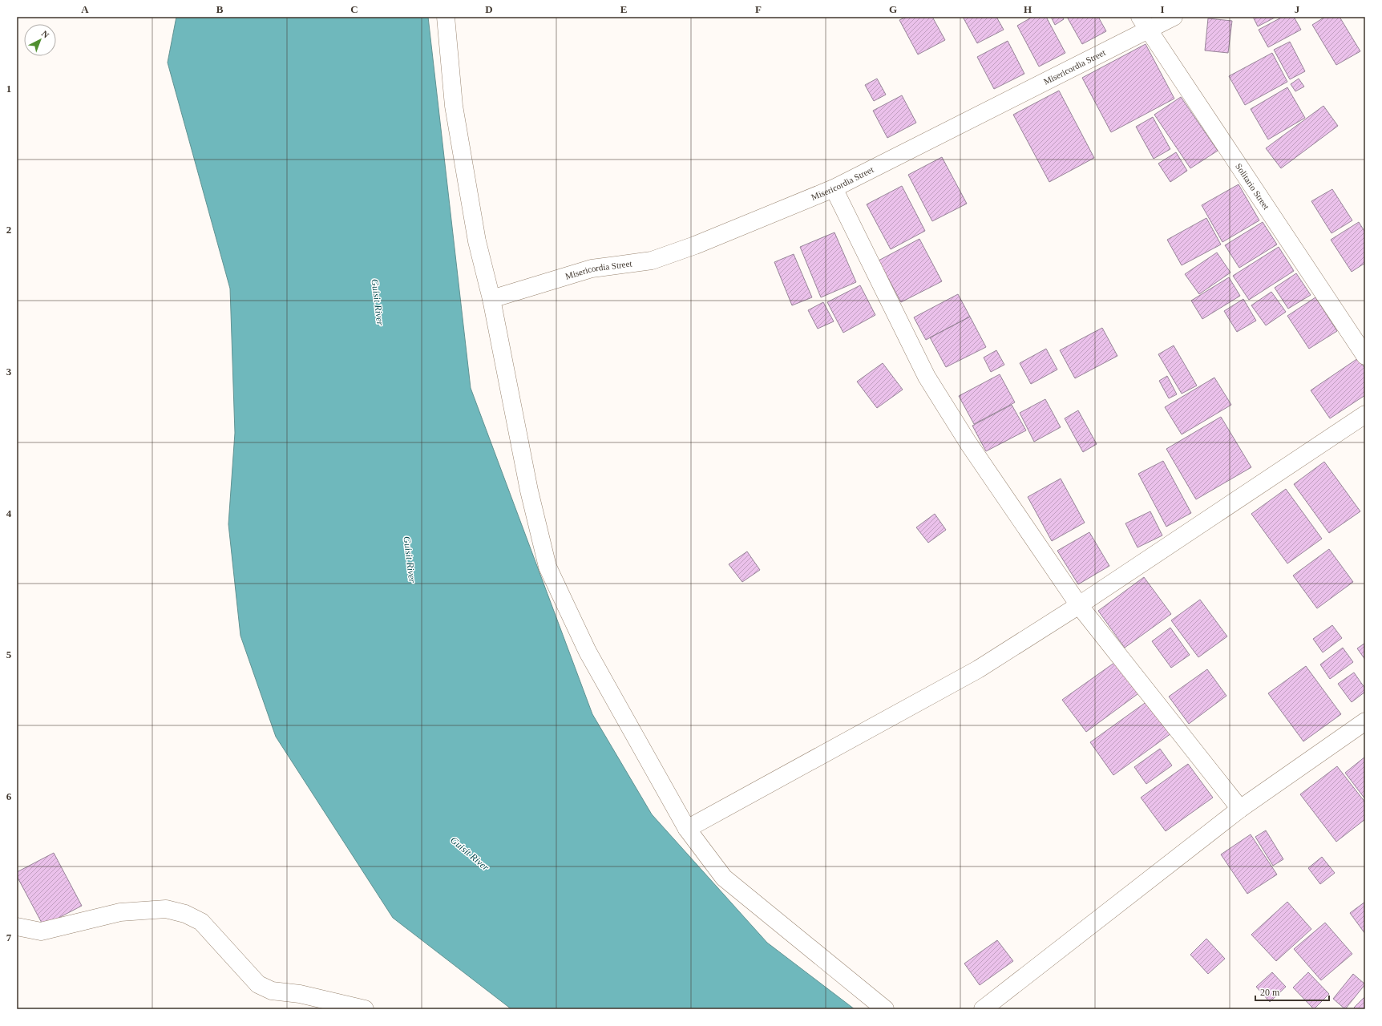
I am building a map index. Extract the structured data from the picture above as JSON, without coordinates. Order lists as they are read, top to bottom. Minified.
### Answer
{"streets":{"street":["Misericordia Street","Solitario Street"]},"crossings":[["Misericordia Street","Solitario Street"]],"water":["Guisit River"],"scale_bar":"20 m","north":"top right","grid":{"columns":["A","B","C","D","E","F","G","H","I","J"],"rows":["1","2","3","4","5","6","7"]}}
